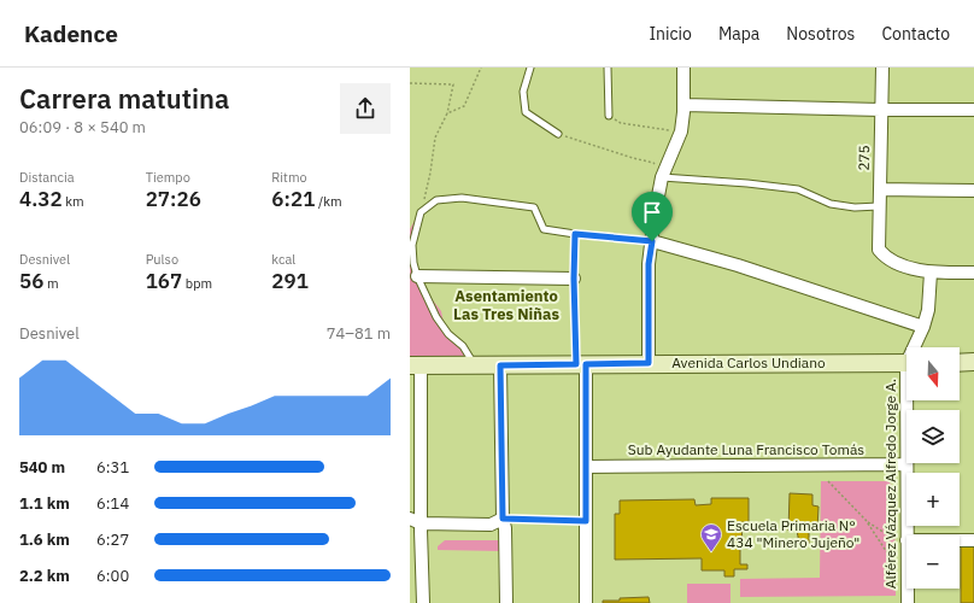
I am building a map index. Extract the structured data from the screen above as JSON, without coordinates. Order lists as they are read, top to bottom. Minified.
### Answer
{"streets":{"street":["275","Avenida Carlos Undiano","Sub Ayudante Luna Francisco Tomás","Alférez Vázquez Alfredo Jorge A."]},"crossings":[["Sub Ayudante Luna Francisco Tomás","Alférez Vázquez Alfredo Jorge A."]],"districts":["Asentamiento Las Tres Niñas"],"places":{"school or university":["Escuela Primaria N° 434 \"Minero Jujeño\""]},"north":"bottom","page":{"header":"Kadence","nav":["Inicio","Mapa","Nosotros","Contacto"],"heading":["Carrera matutina","06:09 · 8 × 540 m"],"stats":[["Distancia","4.32 km"],["Tiempo","27:26"],["Ritmo","6:21 /km"],["Desnivel","56 m"],["Pulso","167 bpm"],["kcal","291"]],"chart":["Desnivel","74–81 m"],"map_buttons":["+","−"],"list":[{"name":"540 m","note":"6:31"},{"name":"1.1 km","note":"6:14"},{"name":"1.6 km","note":"6:27"},{"name":"2.2 km","note":"6:00"}]}}
